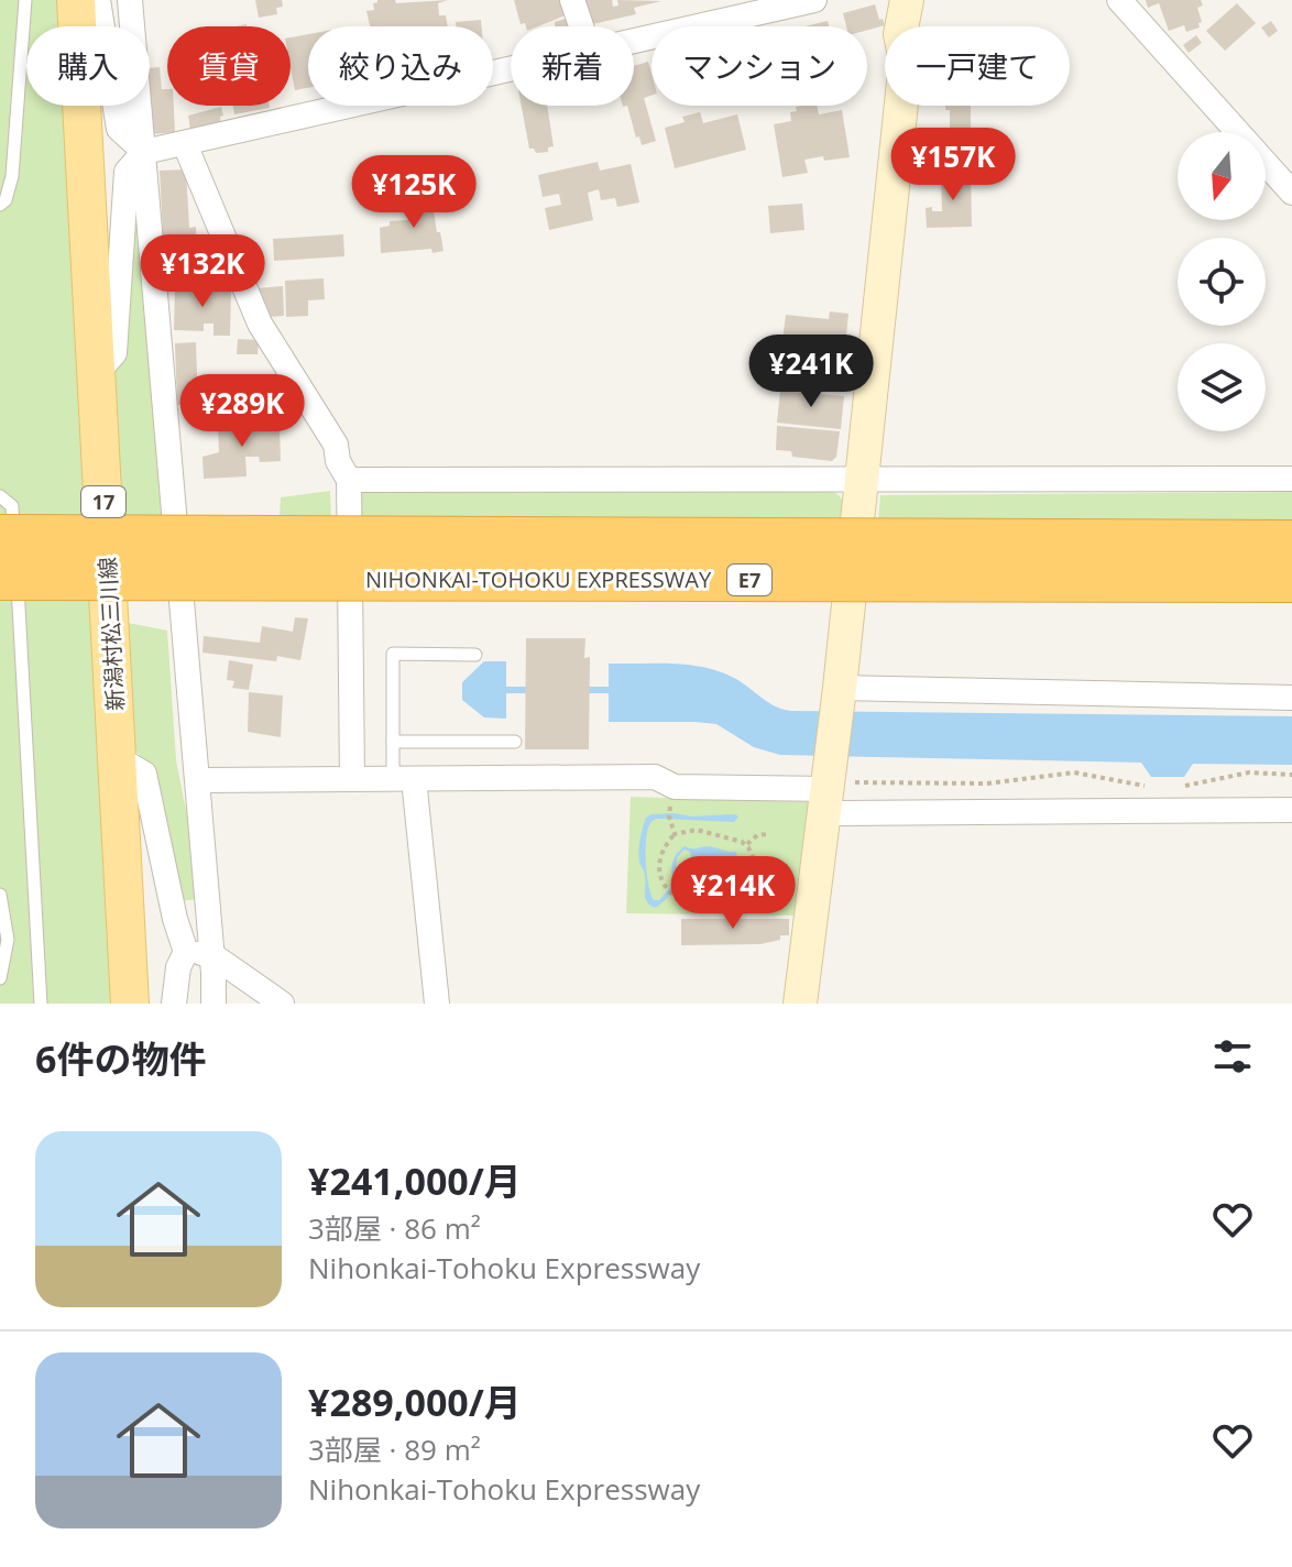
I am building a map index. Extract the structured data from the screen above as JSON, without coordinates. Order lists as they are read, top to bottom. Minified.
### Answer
{"streets":{"highway":["E7"],"main road":["17","新潟村松三川線"]},"north":"bottom","page":{"chip":["購入","賃貸","絞り込み","新着","マンション","一戸建て"],"price":["¥157K","¥125K","¥132K","¥241K","¥289K","¥214K"],"heading":"6件の物件","list":[{"name":"¥241,000/月","note":"3部屋 · 86 m² · Nihonkai-Tohoku Expressway"},{"name":"¥289,000/月","note":"3部屋 · 89 m² · Nihonkai-Tohoku Expressway"}]}}
